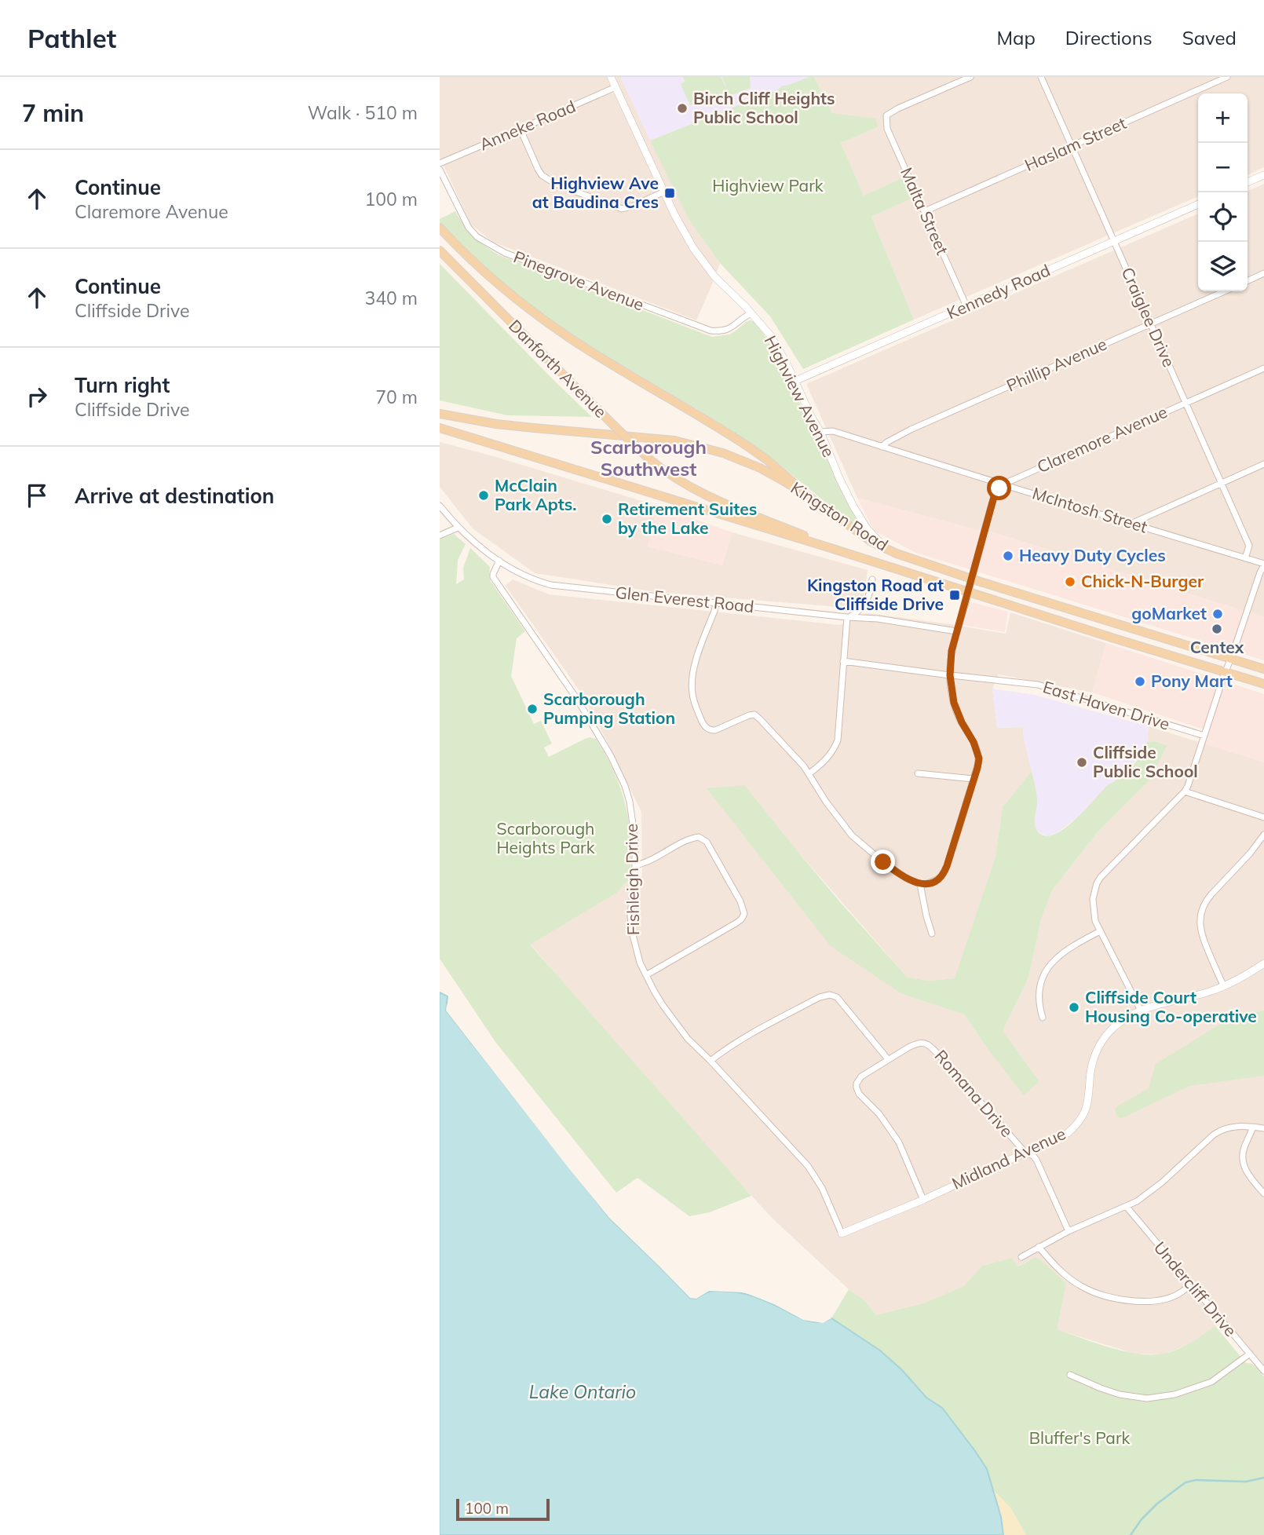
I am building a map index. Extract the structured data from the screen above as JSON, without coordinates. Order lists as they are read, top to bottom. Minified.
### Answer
{"streets":{"main road":["Danforth Avenue","Kingston Road"],"street":["Anneke Road","Haslam Street","Malta Street","Pinegrove Avenue","Kennedy Road","Craiglee Drive","Phillip Avenue","Highview Avenue","Claremore Avenue","McIntosh Street","Glen Everest Road","East Haven Drive","Fishleigh Drive","Romana Drive","Midland Avenue","Undercliff Drive"]},"crossings":[["Anneke Road","Highview Avenue"],["Haslam Street","Malta Street"],["Haslam Street","Craiglee Drive"],["Malta Street","Kennedy Road"],["Pinegrove Avenue","Highview Avenue"],["Kennedy Road","Craiglee Drive"],["Kennedy Road","Highview Avenue"],["Craiglee Drive","Phillip Avenue"],["Craiglee Drive","Claremore Avenue"],["Craiglee Drive","McIntosh Street"],["Phillip Avenue","McIntosh Street"],["Danforth Avenue","Kingston Road"],["Highview Avenue","McIntosh Street"],["Highview Avenue","Kingston Road"],["Claremore Avenue","McIntosh Street"],["Glen Everest Road","Fishleigh Drive"],["Fishleigh Drive","Midland Avenue"],["Romana Drive","Midland Avenue"]],"districts":["Scarborough Southwest"],"water":["Lake Ontario"],"parks":["Highview Park","Scarborough Heights Park","Bluffer's Park"],"places":{"other":["Birch Cliff Heights Public School","McClain Park Apts.","Retirement Suites by the Lake","Heavy Duty Cycles","Chick-N-Burger","goMarket","Centex","Pony Mart","Scarborough Pumping Station","Cliffside Public School","Cliffside Court Housing Co-operative"],"transit":["Highview Ave at Baudina Cres","Kingston Road at Cliffside Drive"]},"scale_bar":"100 m","page":{"header":"Pathlet","nav":["Map","Directions","Saved"],"heading":["7 min","Walk · 510 m"],"map_buttons":["+","−"],"list":[["Continue","Claremore Avenue","100 m"],["Continue","Cliffside Drive","340 m"],["Turn right","Cliffside Drive","70 m"],"Arrive at destination"],"scale":"100 m"}}
